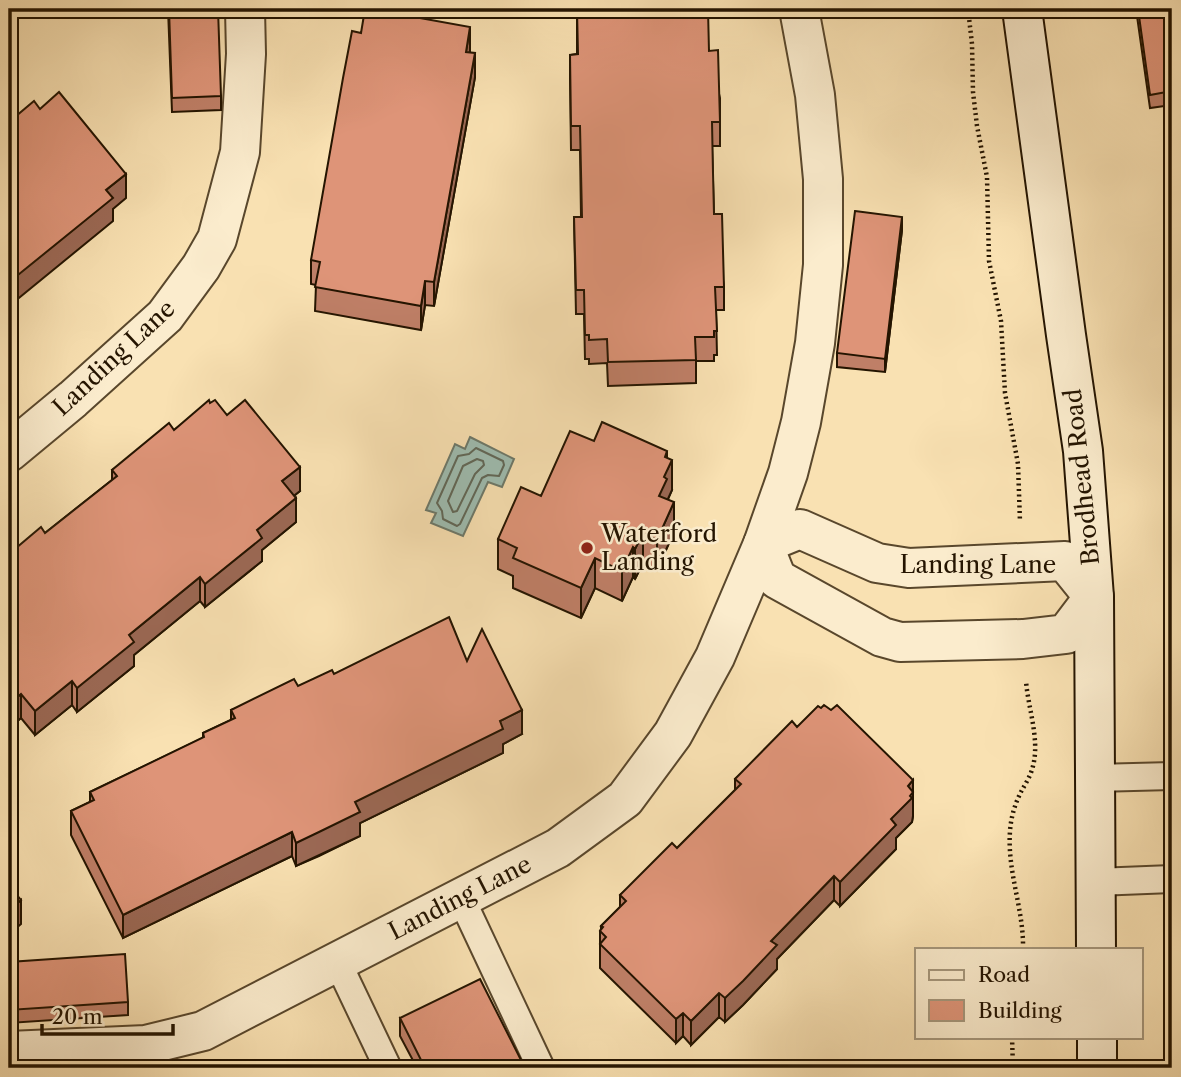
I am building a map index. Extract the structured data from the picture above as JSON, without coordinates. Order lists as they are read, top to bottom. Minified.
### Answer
{"streets":{"street":["Landing Lane","Brodhead Road"]},"crossings":[["Landing Lane","Brodhead Road"]],"places":["Waterford Landing"],"legend":["Road","Building"],"scale_bar":"20 m"}
